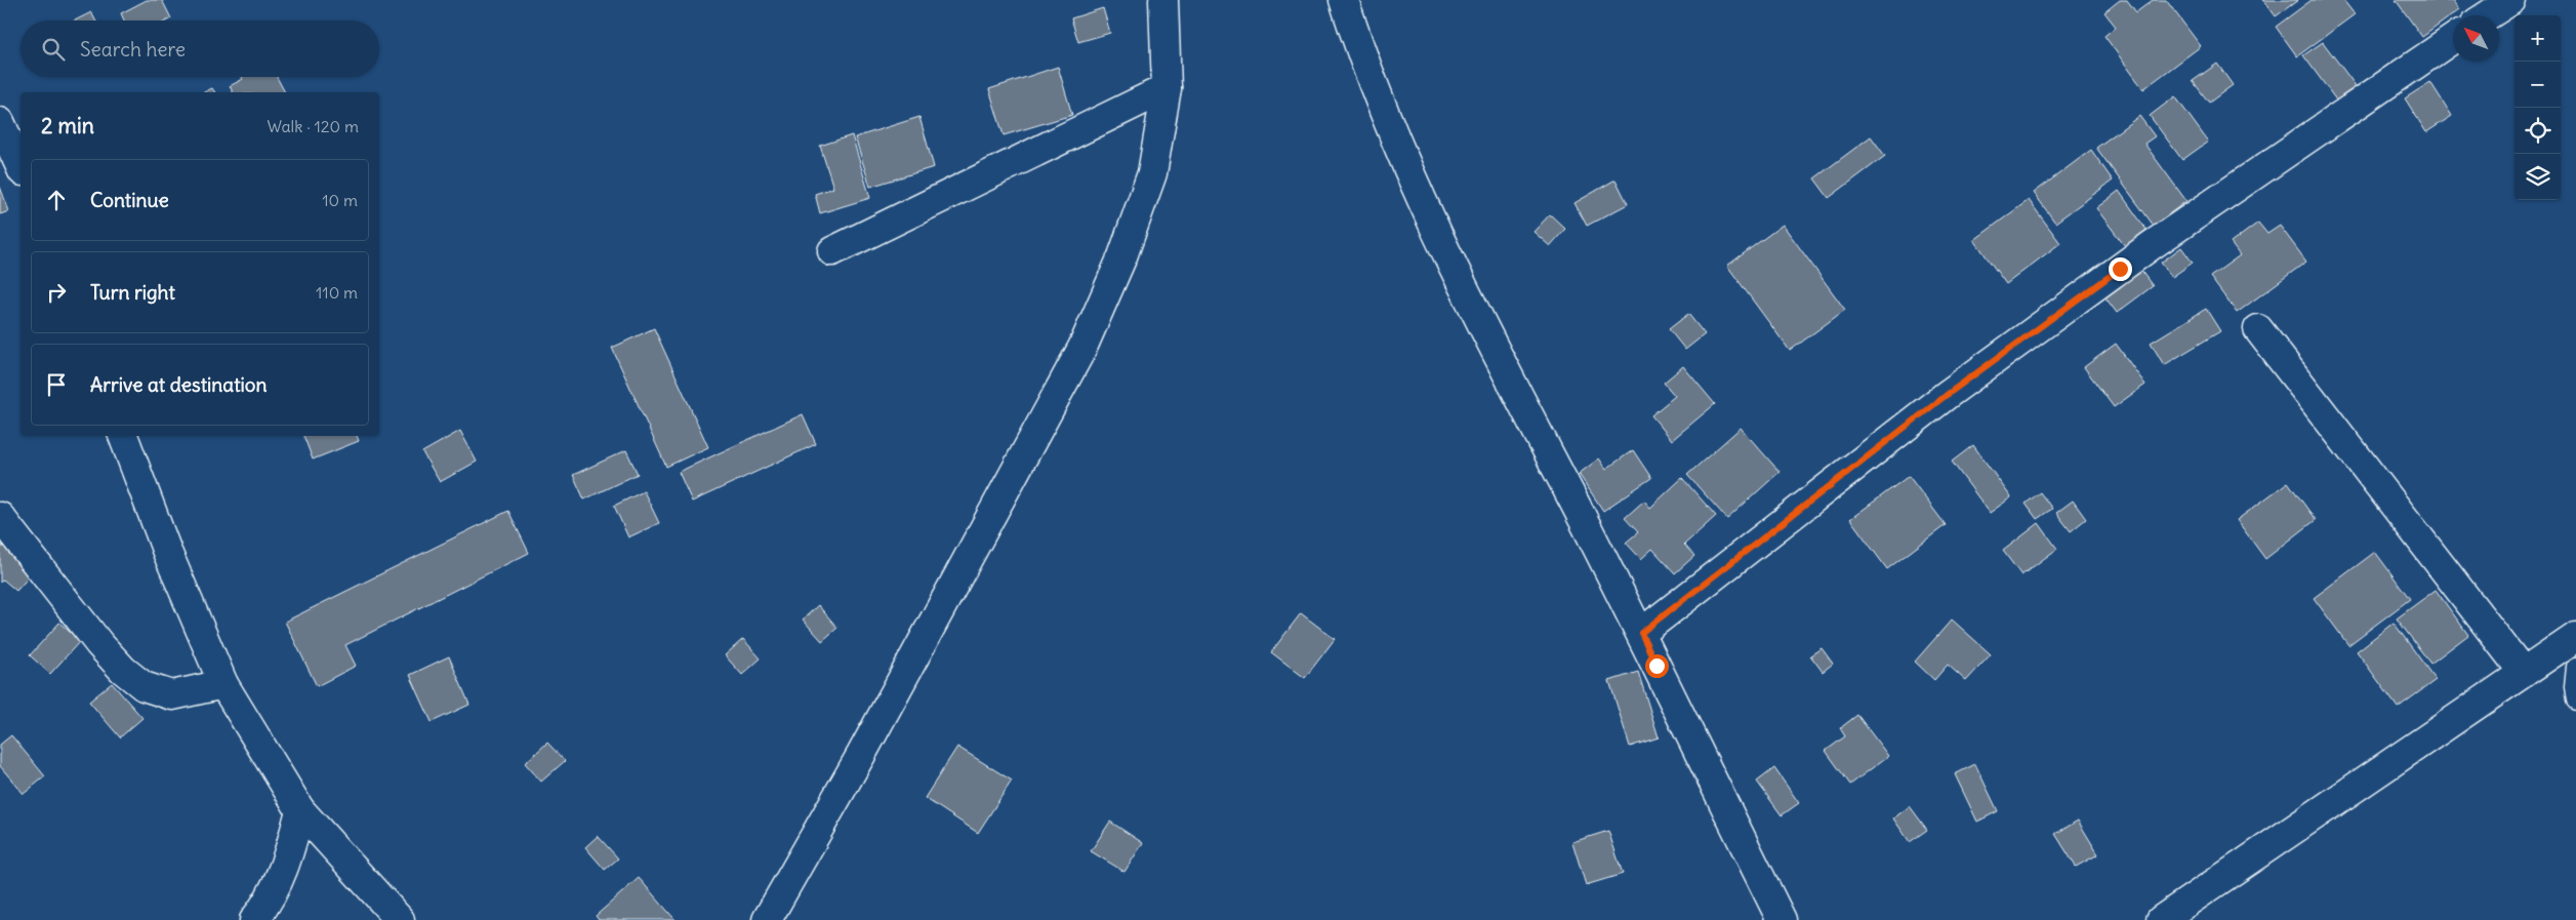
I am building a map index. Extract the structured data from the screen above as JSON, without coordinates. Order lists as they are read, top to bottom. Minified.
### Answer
{"north":"top left","page":{"map_buttons":["+","−"],"search":"Search here","heading":["2 min","Walk · 120 m"],"list":[["Continue","10 m"],["Turn right","110 m"],"Arrive at destination"]}}
